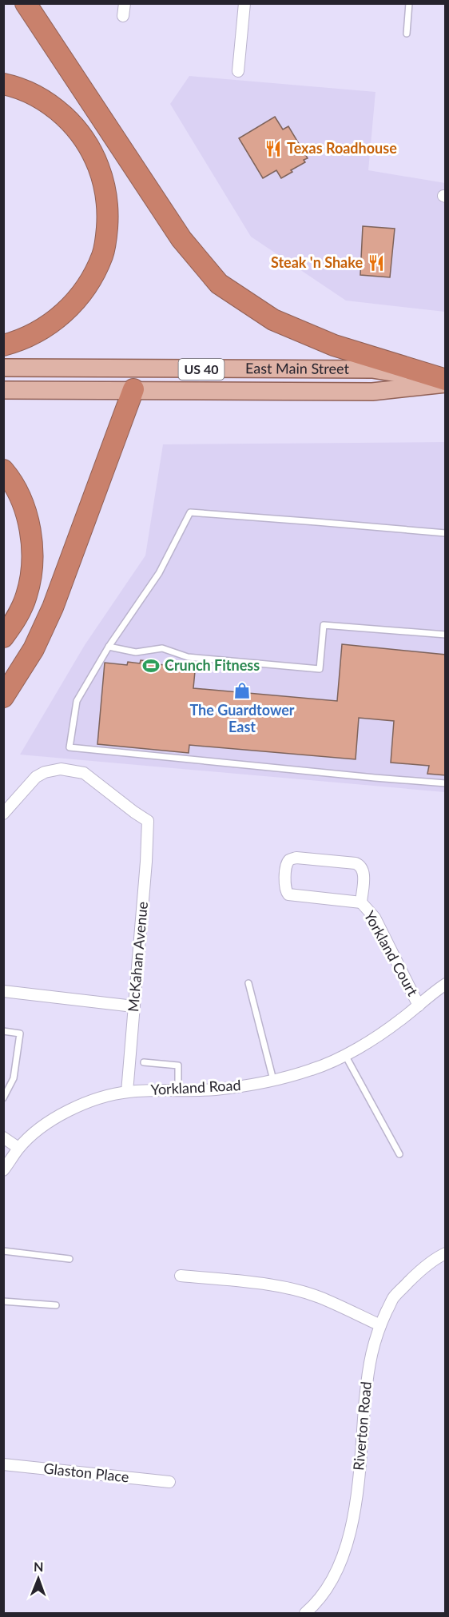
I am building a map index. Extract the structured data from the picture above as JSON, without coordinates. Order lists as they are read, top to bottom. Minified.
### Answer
{"streets":{"main road":["US 40","East Main Street"],"street":["Yorkland Court","McKahan Avenue","Yorkland Road","Riverton Road","Glaston Place"]},"crossings":[["Yorkland Court","Yorkland Road"],["McKahan Avenue","Yorkland Road"]],"places":{"restaurant":["Texas Roadhouse","Steak 'n Shake"],"sports":["Crunch Fitness"],"shop":["The Guardtower East"]},"north":"top"}
